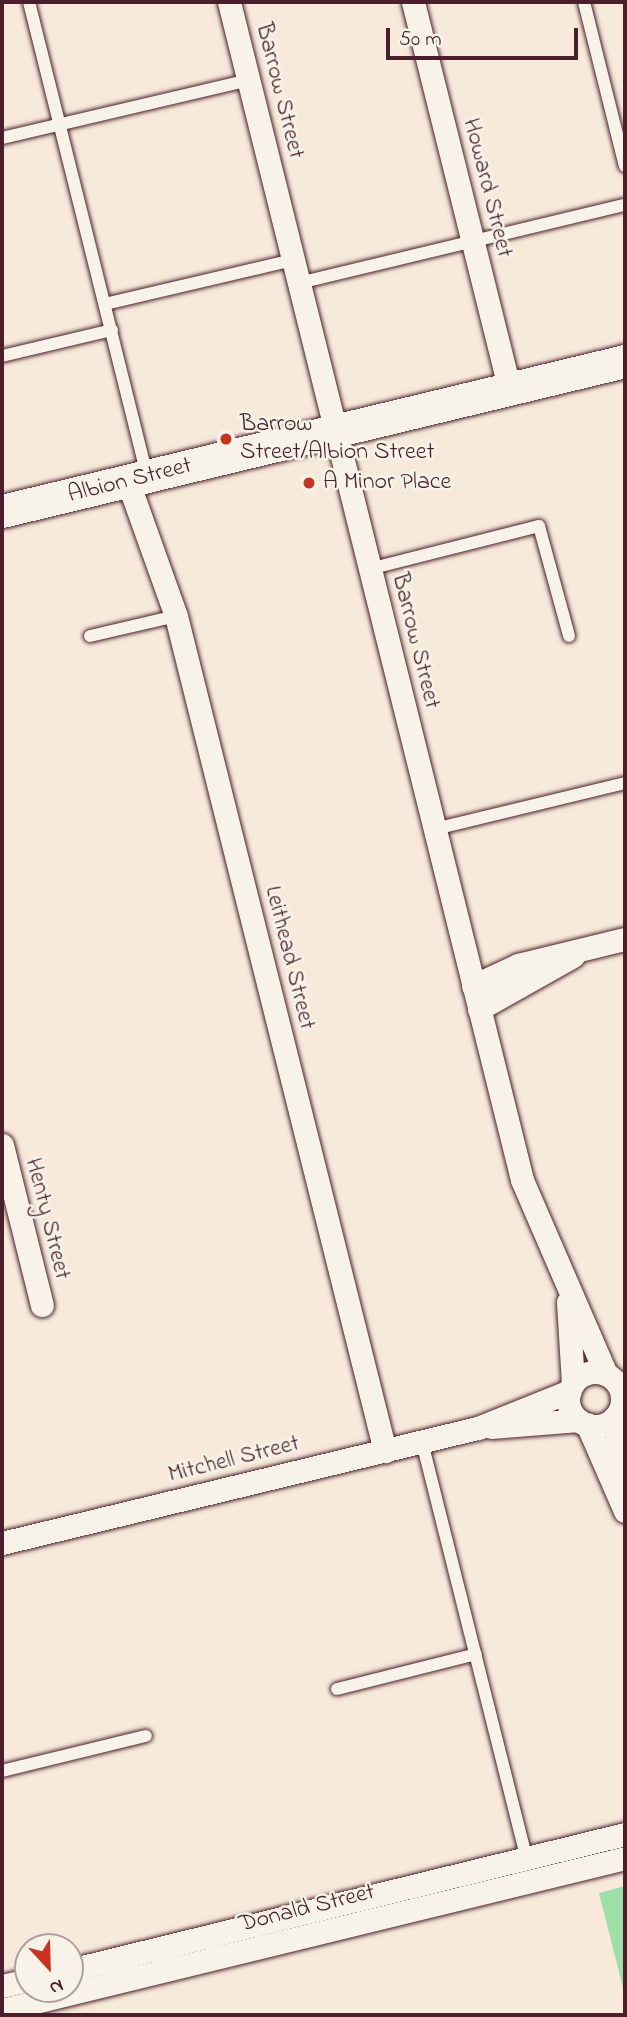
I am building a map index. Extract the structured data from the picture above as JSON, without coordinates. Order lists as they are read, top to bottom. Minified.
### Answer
{"streets":{"street":["Barrow Street","Howard Street","Albion Street","Leithead Street","Henty Street","Mitchell Street","Donald Street"]},"crossings":[["Barrow Street","Albion Street"],["Barrow Street","Mitchell Street"],["Howard Street","Albion Street"],["Albion Street","Leithead Street"],["Leithead Street","Mitchell Street"]],"places":["Barrow Street/Albion Street","A Minor Place"],"scale_bar":"50 m","north":"bottom"}
